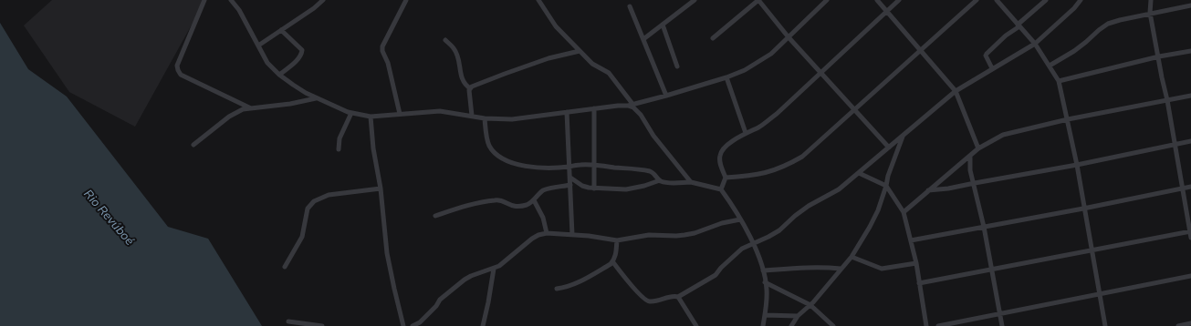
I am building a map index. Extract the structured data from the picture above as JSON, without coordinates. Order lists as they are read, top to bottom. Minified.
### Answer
{"water":["Rio Revúboé"]}
